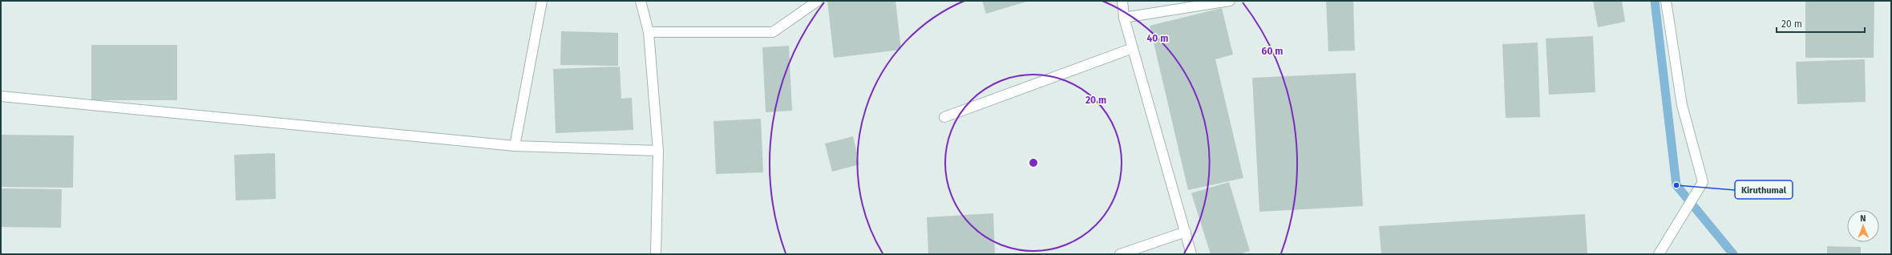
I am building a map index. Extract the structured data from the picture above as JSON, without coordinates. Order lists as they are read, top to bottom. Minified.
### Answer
{"places":["Kiruthumal"],"scale_bar":"20 m","north":"top","rings":["40 m","60 m","20 m"]}
